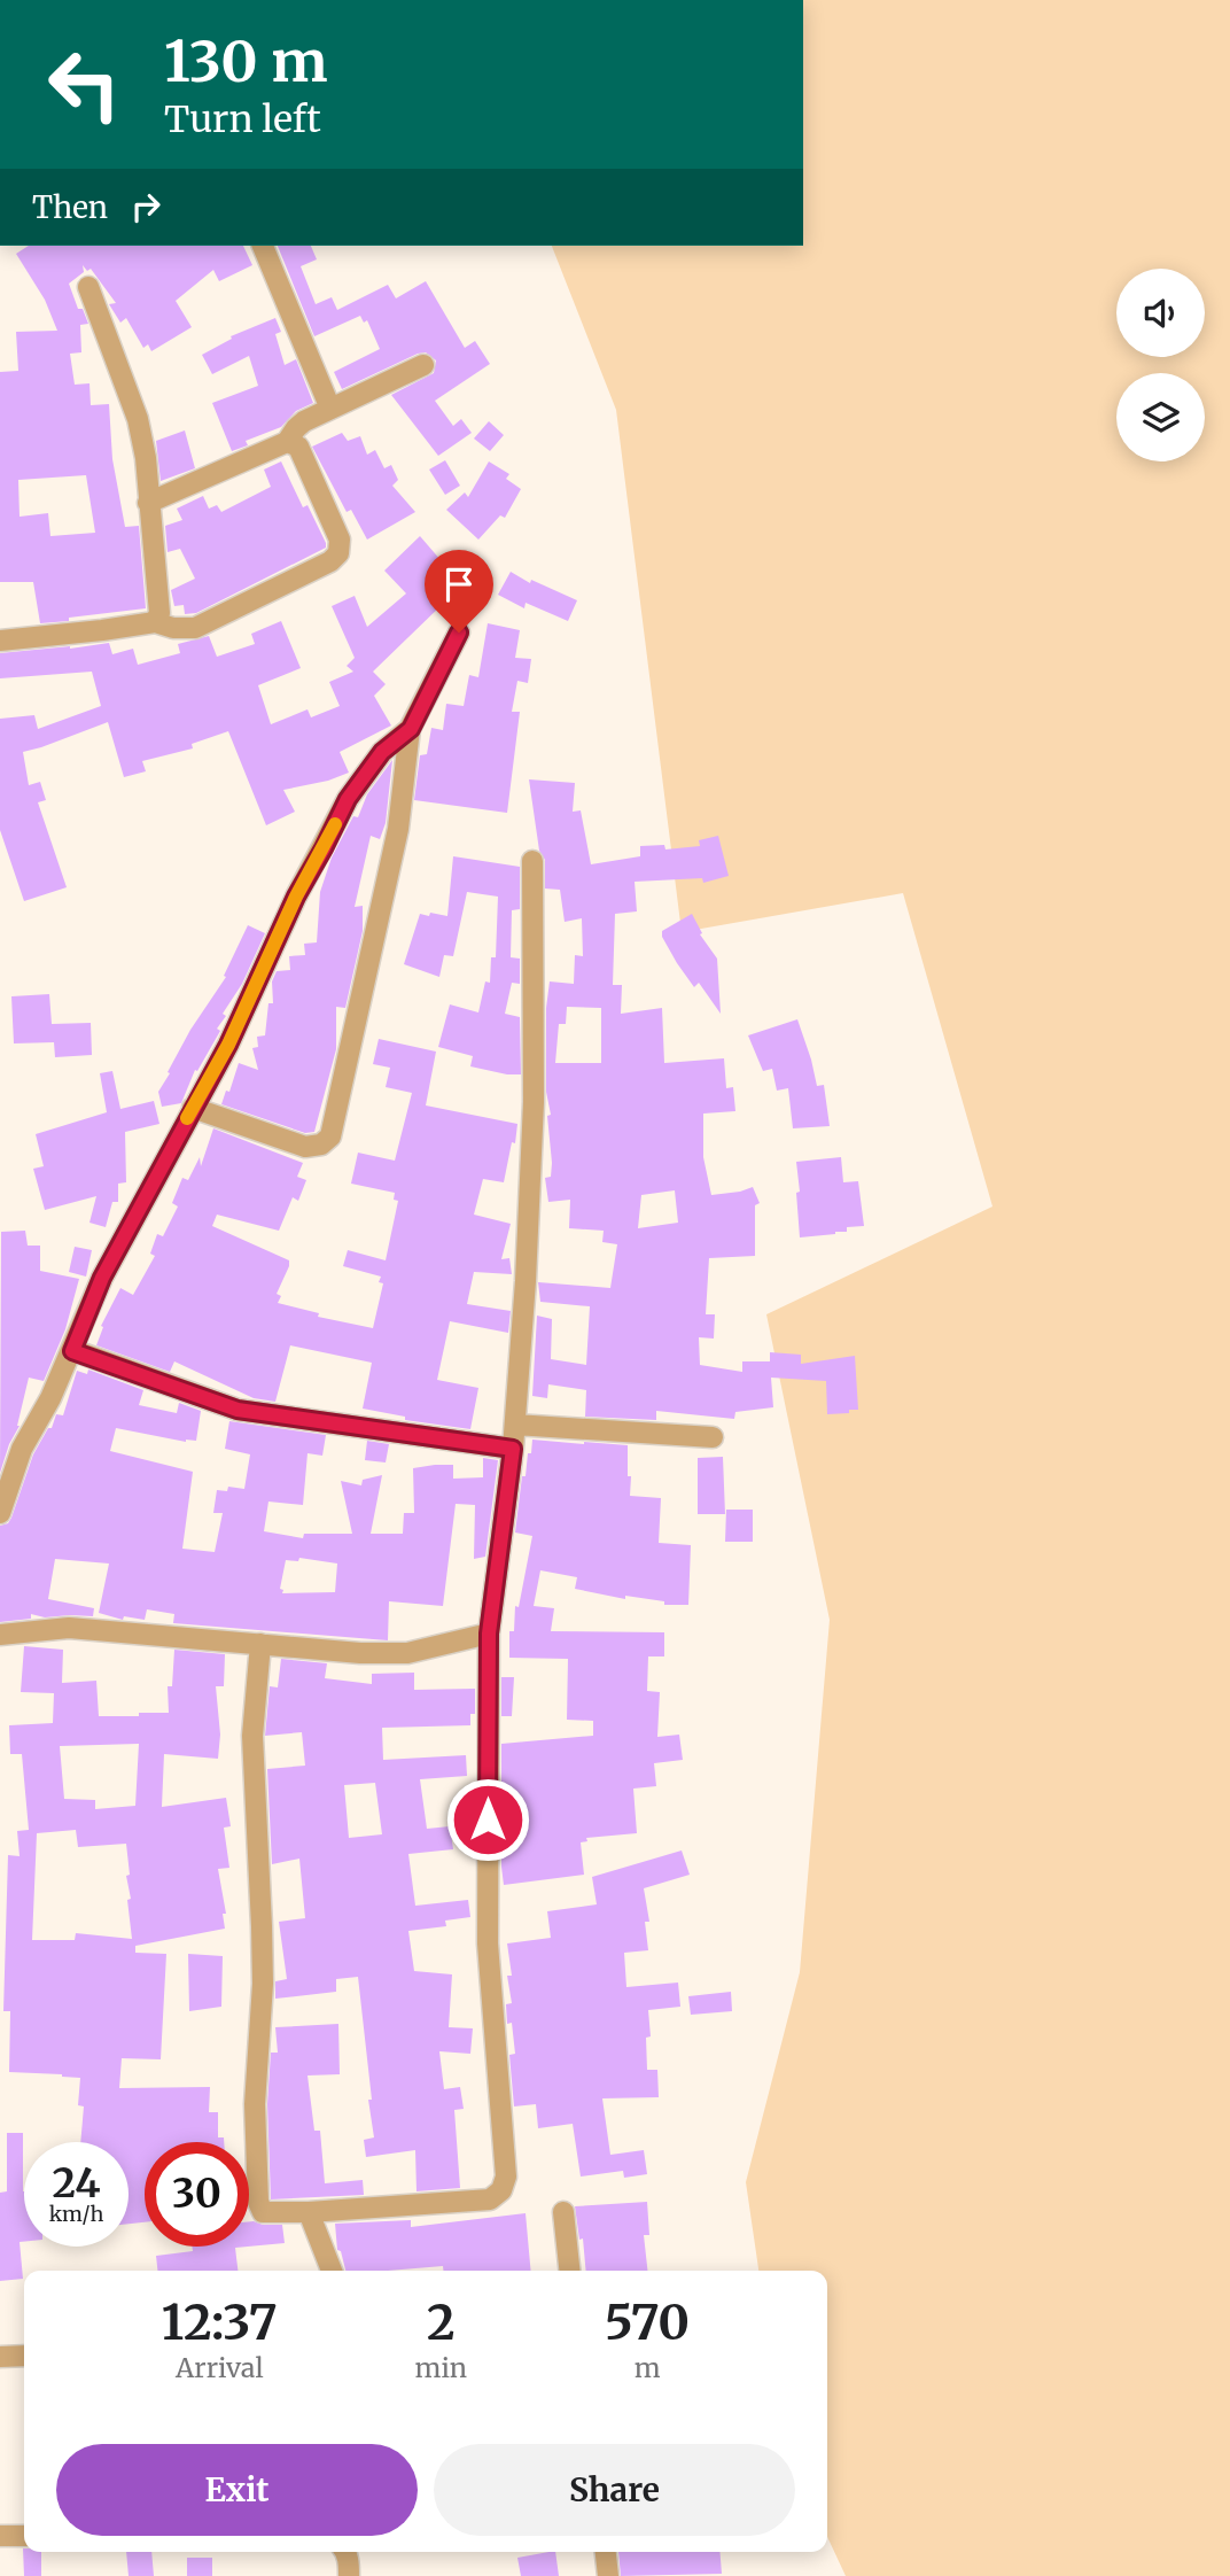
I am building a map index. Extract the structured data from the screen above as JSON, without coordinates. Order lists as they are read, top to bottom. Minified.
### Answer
{"page":{"turn":["130 m","Turn left"],"then":"Then","speed":"24 km/h","limit":"30","eta":["12:37","Arrival","2","min","570","m"],"buttons":["Exit","Share"]}}
